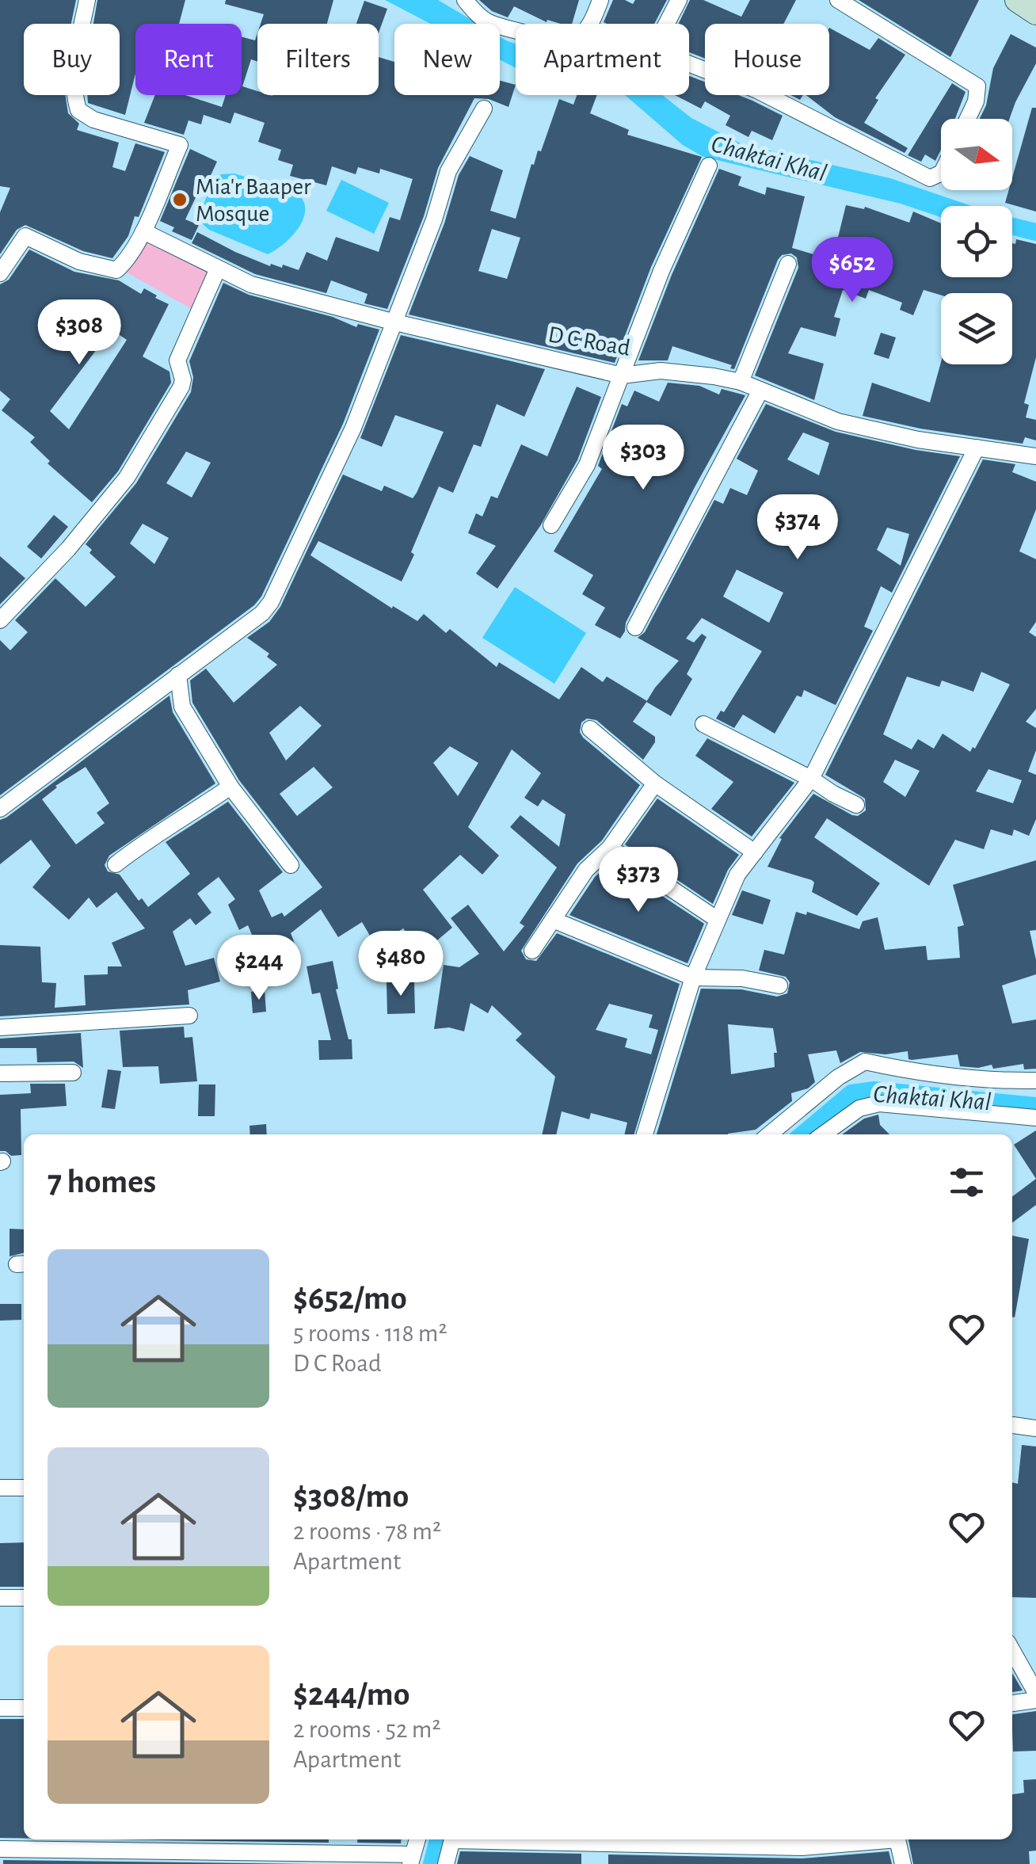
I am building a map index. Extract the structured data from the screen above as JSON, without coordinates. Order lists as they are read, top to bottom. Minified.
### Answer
{"streets":{"street":["D C Road"]},"water":["Chaktai Khal"],"places":["Mia'r Baaper Mosque"],"north":"right","page":{"chip":["Buy","Rent","Filters","New","Apartment","House"],"price":["$652","$308","$303","$374","$373","$480","$244"],"heading":"7 homes","list":[{"name":"$652/mo","note":"5 rooms · 118 m² · D C Road"},{"name":"$308/mo","note":"2 rooms · 78 m² · Apartment"},{"name":"$244/mo","note":"2 rooms · 52 m² · Apartment"}]}}
